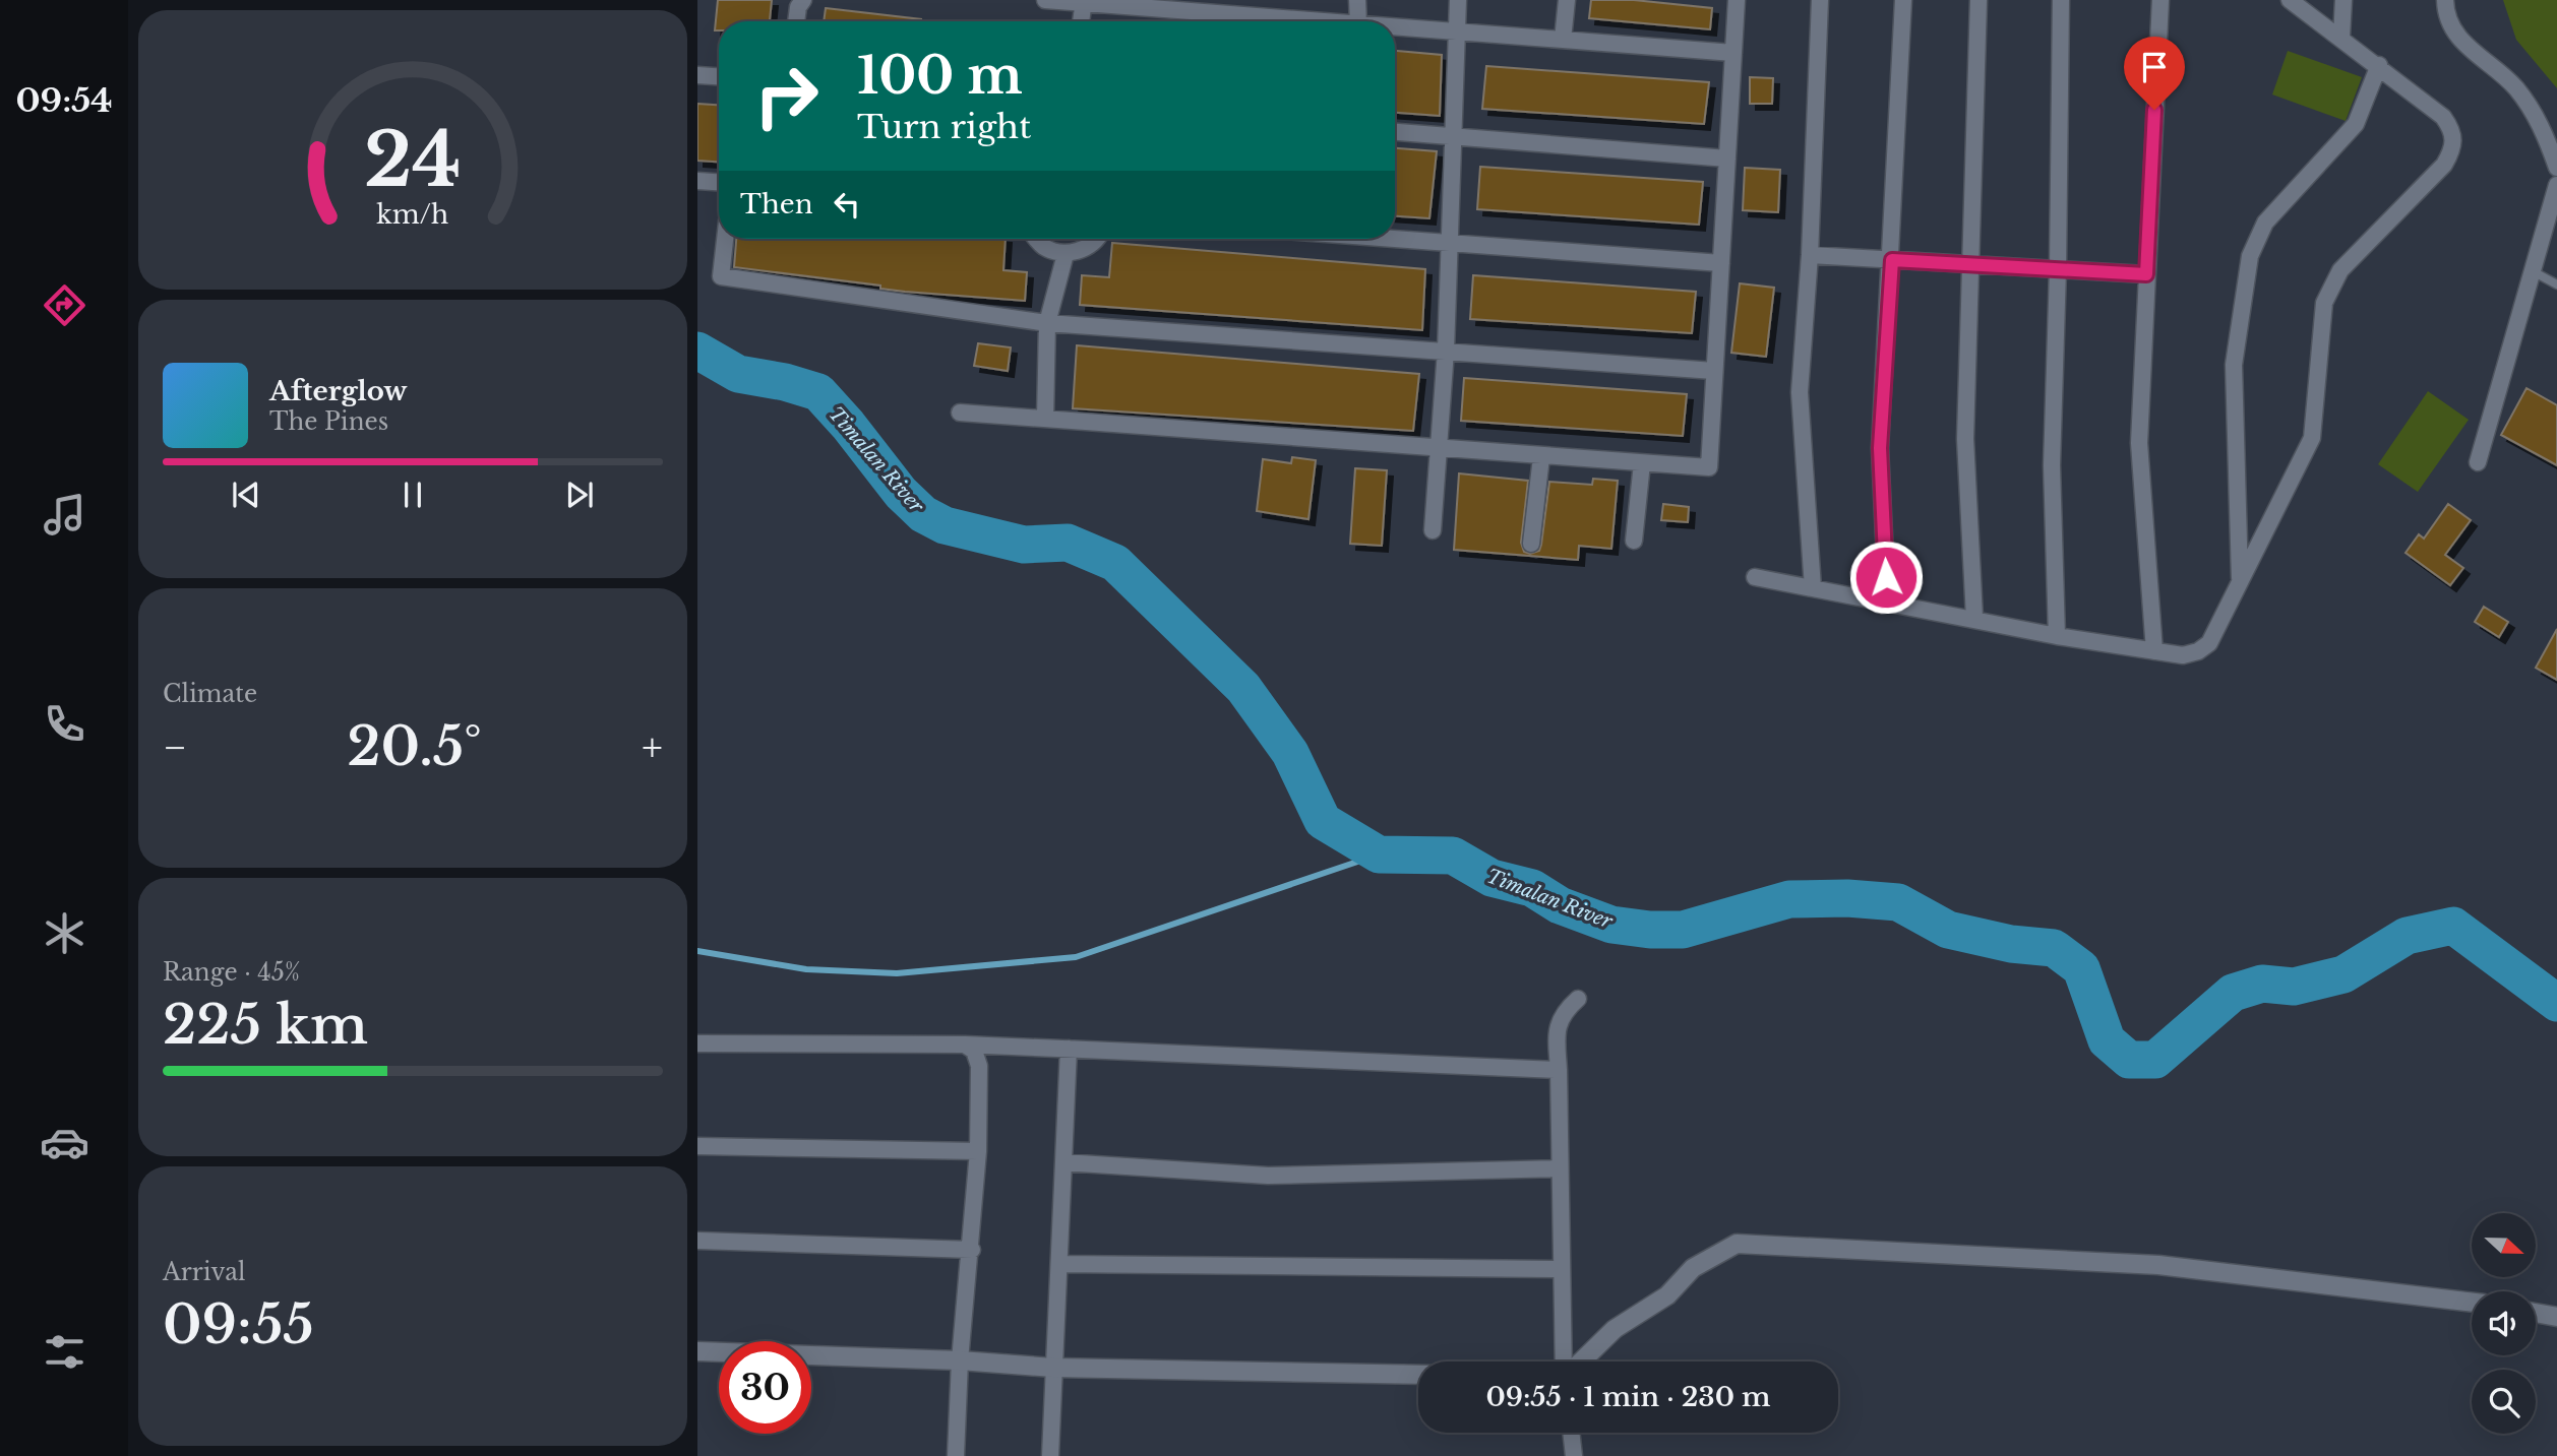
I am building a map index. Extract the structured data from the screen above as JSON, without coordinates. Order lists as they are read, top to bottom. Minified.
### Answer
{"water":["Timalan River"],"north":"right","page":{"tabs":"09:54","turn":["100 m","Turn right"],"then":"Then","song":["Afterglow","The Pines"],"tile":["Climate",["Range · 45%","225 km"],["Arrival","09:55"]],"heat":["−","20.5°","+"],"limit":"30","trip":"09:55 · 1 min · 230 m","gauge":["24","km/h"]}}
